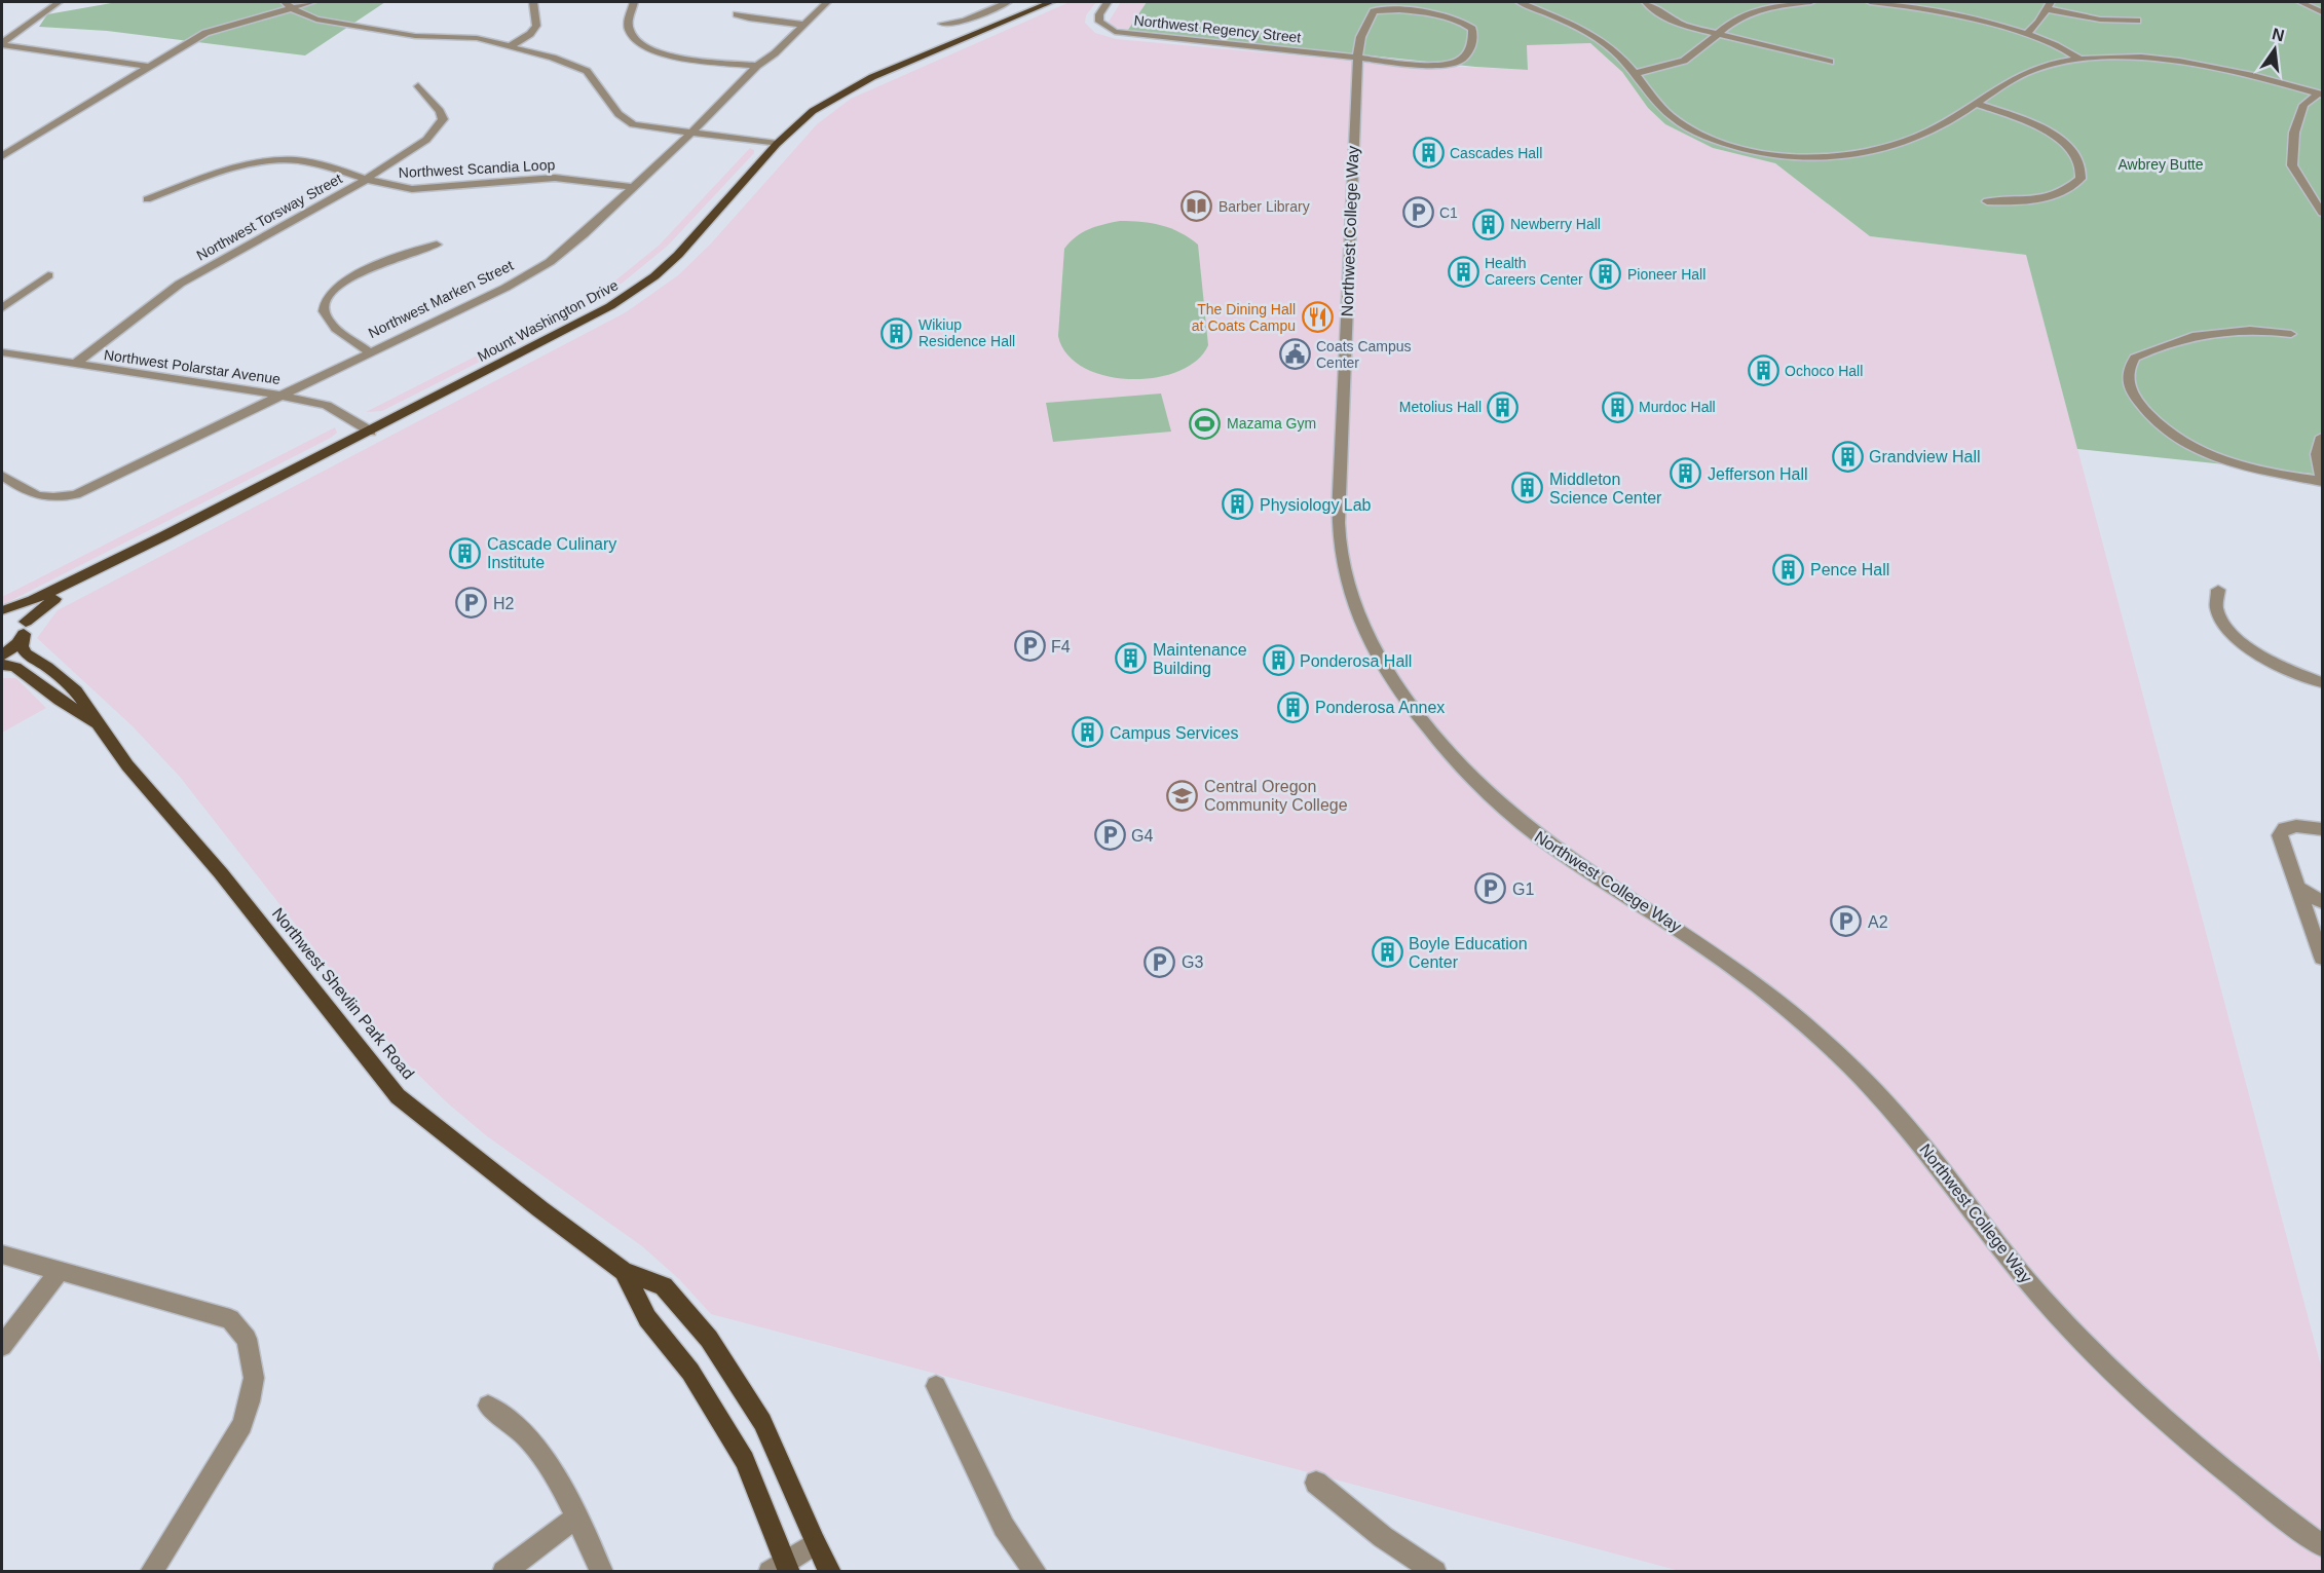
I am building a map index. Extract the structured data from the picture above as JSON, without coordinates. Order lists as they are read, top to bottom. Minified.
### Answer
{"streets":{"main road":["Mount Washington Drive","Northwest Shevlin Park Road"],"street":["Northwest Regency Street","Northwest Scandia Loop","Northwest Torsway Street","Northwest College Way","Northwest Marken Street","Northwest Polarstar Avenue"]},"crossings":[["Northwest Regency Street","Northwest College Way"],["Northwest Scandia Loop","Northwest Torsway Street"],["Northwest Scandia Loop","Northwest Marken Street"],["Northwest Torsway Street","Northwest Polarstar Avenue"],["Northwest Marken Street","Northwest Polarstar Avenue"],["Mount Washington Drive","Northwest Polarstar Avenue"],["Mount Washington Drive","Northwest Shevlin Park Road"]],"parks":["Awbrey Butte"],"places":{"building":["Cascades Hall","Newberry Hall","Health Careers Center","Pioneer Hall","Wikiup Residence Hall","Ochoco Hall","Metolius Hall","Murdoc Hall","Grandview Hall","Jefferson Hall","Middleton Science Center","Physiology Lab","Cascade Culinary Institute","Pence Hall","Maintenance Building","Ponderosa Hall","Ponderosa Annex","Campus Services","Boyle Education Center"],"library":["Barber Library"],"parking":["C1","H2","F4","G4","G1","A2","G3"],"restaurant":["The Dining Hall at Coats Campu"],"public building":["Coats Campus Center"],"sports":["Mazama Gym"],"school or university":["Central Oregon Community College"]},"north":"top"}
